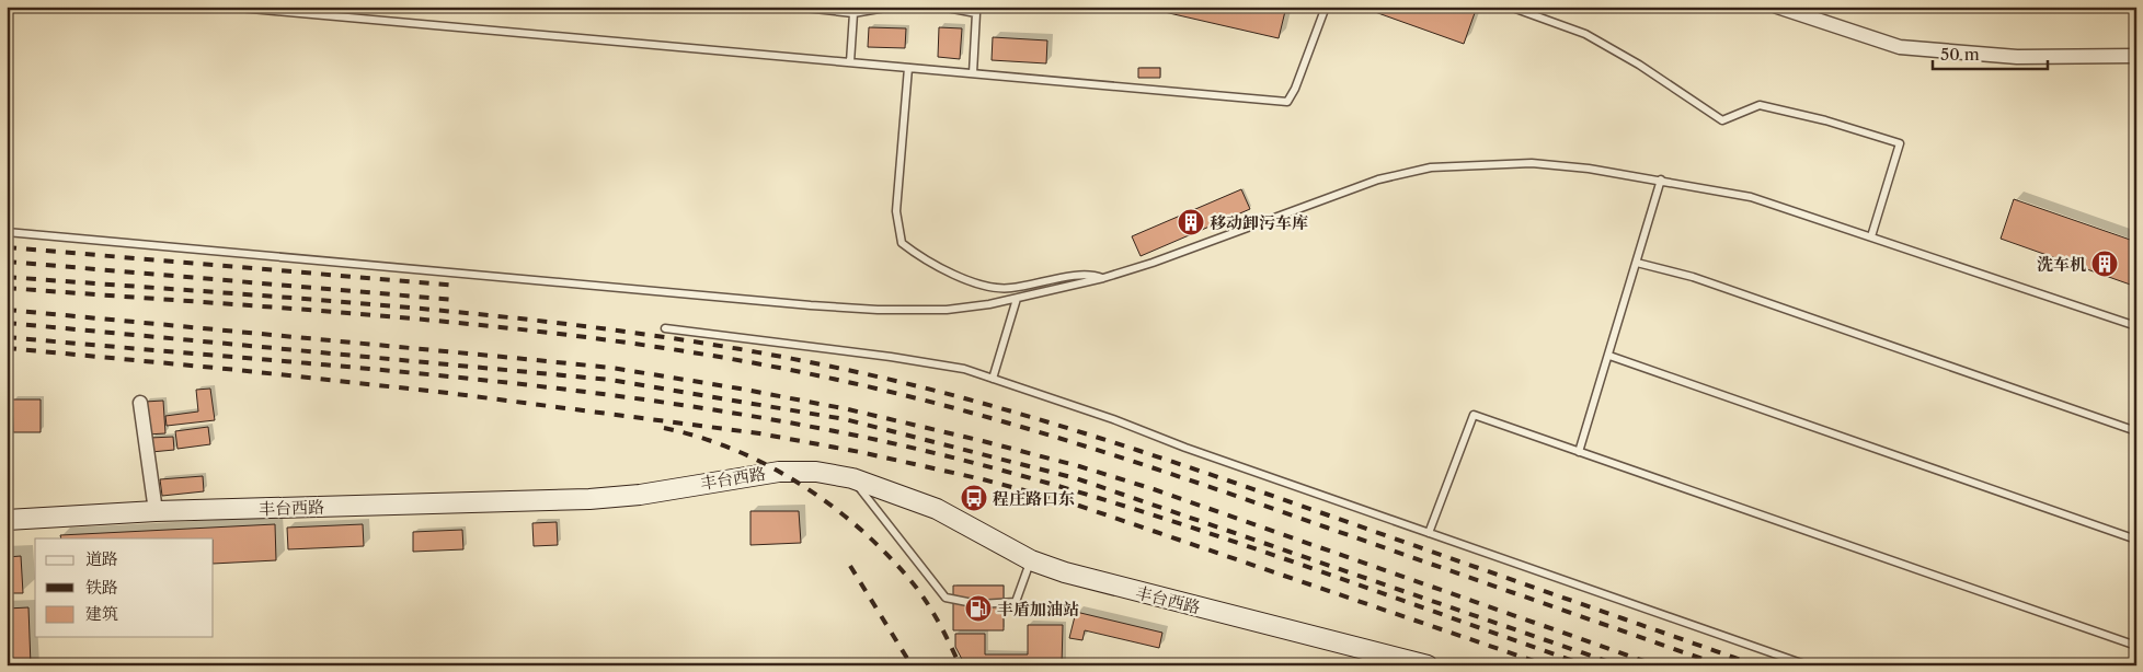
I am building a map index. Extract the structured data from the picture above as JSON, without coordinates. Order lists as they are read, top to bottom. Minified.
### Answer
{"streets":{"main road":["丰台西路"]},"places":{"building":["移动卸污车库","洗车机"],"bus stop":["程庄路口东"],"fuel station":["丰盾加油站"]},"legend":["道路","铁路","建筑"],"scale_bar":"50 m"}
